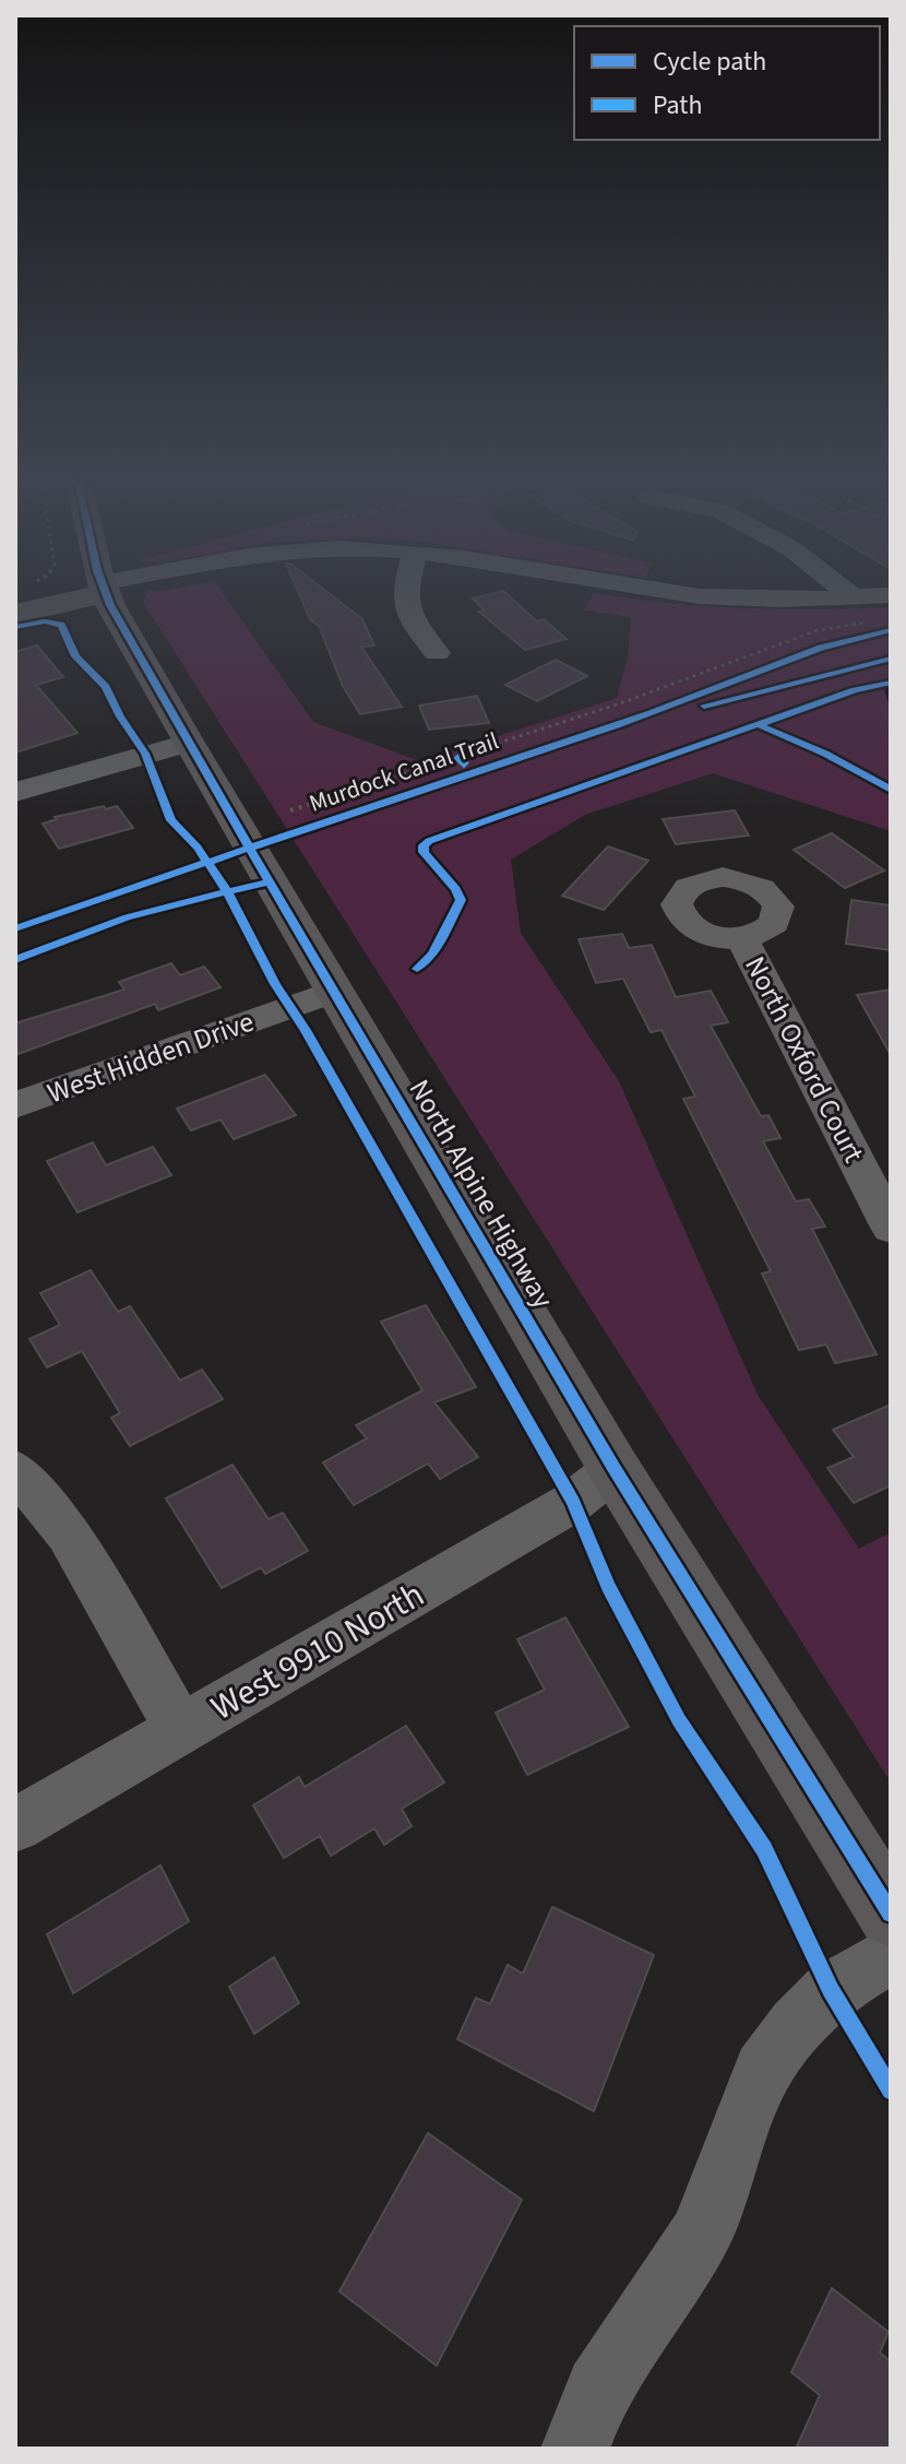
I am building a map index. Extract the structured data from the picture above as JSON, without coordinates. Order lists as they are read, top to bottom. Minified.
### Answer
{"streets":{"main road":["North Alpine Highway"],"street":["West Hidden Drive","North Oxford Court","West 9910 North"],"cycle path":["Murdock Canal Trail"]},"crossings":[["West Hidden Drive","North Alpine Highway"],["North Alpine Highway","West 9910 North"]],"legend":["Cycle path","Path"]}
